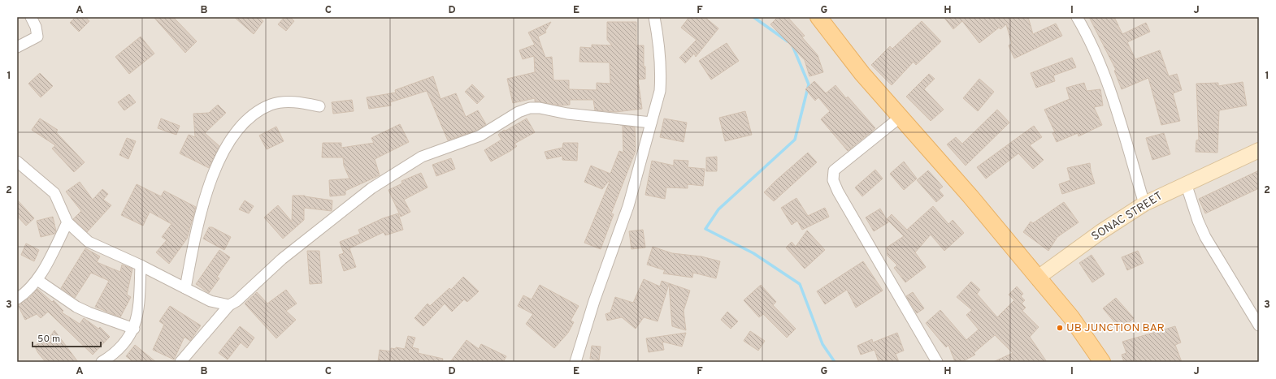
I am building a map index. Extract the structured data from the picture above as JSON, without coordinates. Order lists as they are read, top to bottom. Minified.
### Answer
{"streets":{"street":["SONAC STREET"]},"places":["UB JUNCTION BAR"],"scale_bar":"50 m","grid":{"columns":["A","B","C","D","E","F","G","H","I","J"],"rows":["1","2","3"]}}
